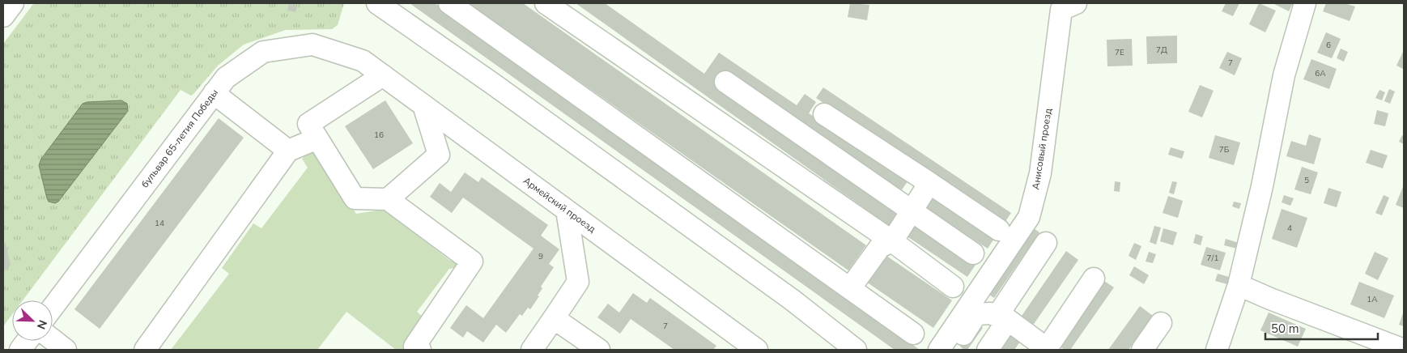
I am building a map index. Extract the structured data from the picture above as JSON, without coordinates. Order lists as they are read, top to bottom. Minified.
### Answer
{"streets":{"street":["бульвар 65-летия Победы","Анисовый проезд","Армейский проезд"]},"crossings":[["бульвар 65-летия Победы","Армейский проезд"]],"house_numbers":["6","7Д","7Е","7","6А","16","7Б","5","14","4","9","7/1","1А","7"],"scale_bar":"50 m","north":"bottom right"}
